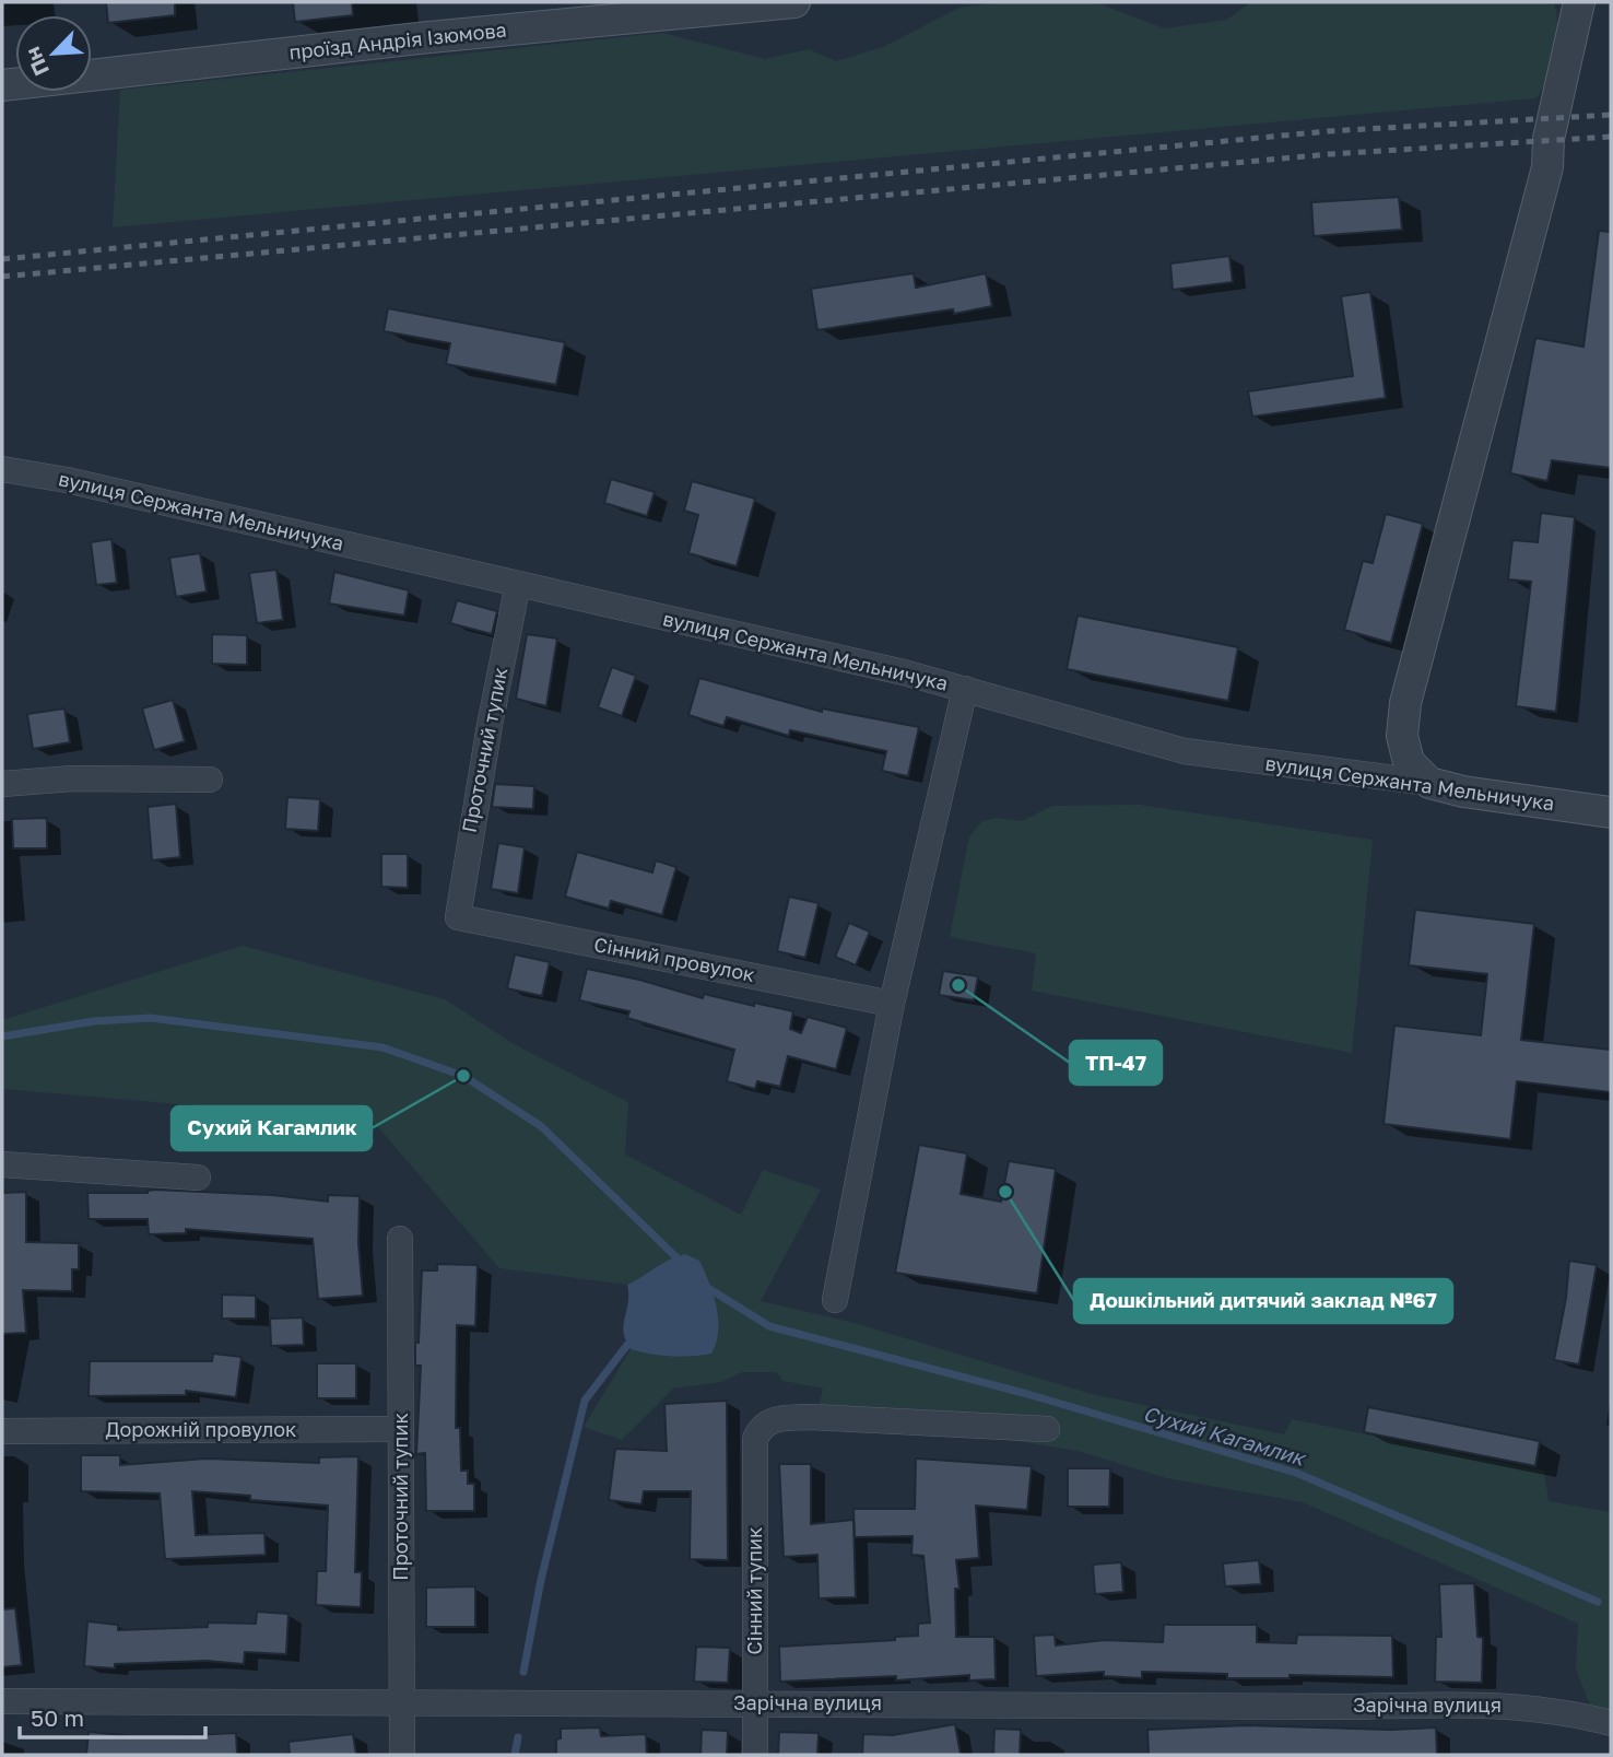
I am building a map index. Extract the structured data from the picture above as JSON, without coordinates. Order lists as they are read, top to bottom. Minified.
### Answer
{"streets":{"street":["проїзд Андрія Ізюмова","вулиця Сержанта Мельничука","Проточний тупик","Сінний провулок","Дорожній провулок","Сінний тупик","Зарічна вулиця"]},"crossings":[["вулиця Сержанта Мельничука","Проточний тупик"],["Проточний тупик","Сінний провулок"],["Проточний тупик","Дорожній провулок"],["Проточний тупик","Зарічна вулиця"],["Сінний тупик","Зарічна вулиця"]],"water":["Сухий Кагамлик"],"places":["ТП-47","Сухий Кагамлик","Дошкільний дитячий заклад №67"],"scale_bar":"50 m","north":"bottom left"}
